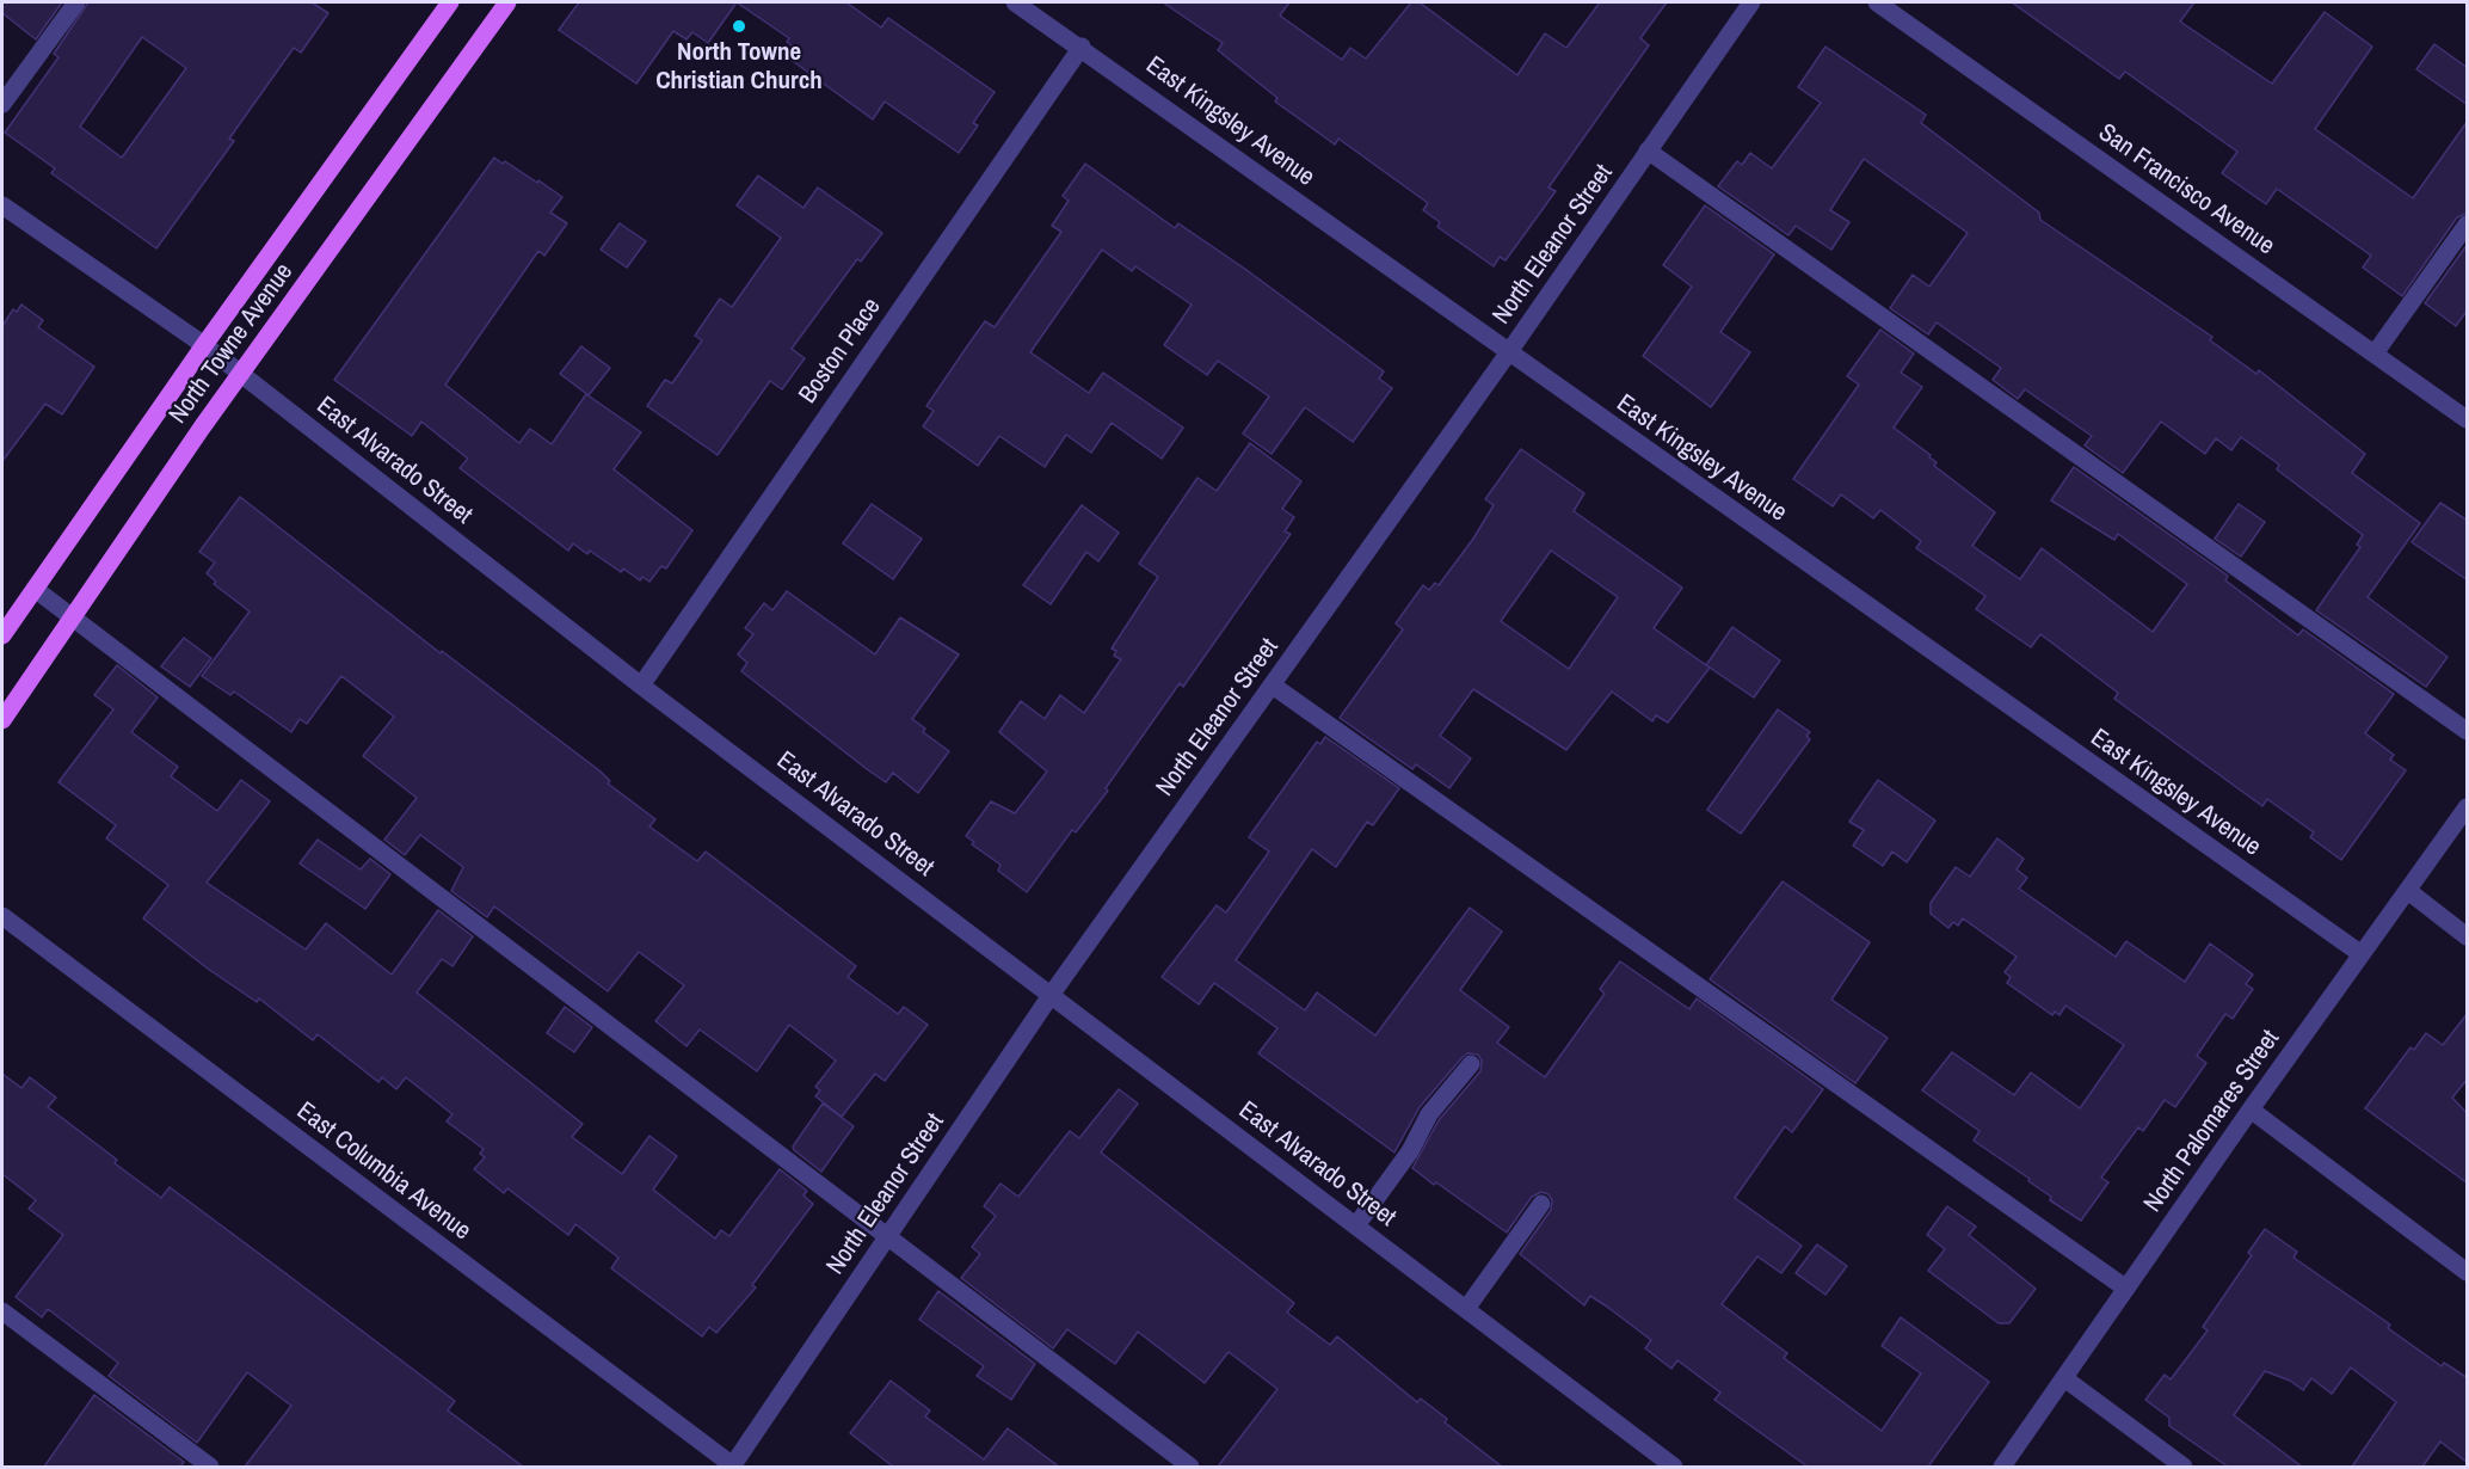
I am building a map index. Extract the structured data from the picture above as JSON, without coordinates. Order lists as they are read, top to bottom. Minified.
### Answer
{"streets":{"main road":["North Towne Avenue"],"street":["East Kingsley Avenue","San Francisco Avenue","North Eleanor Street","Boston Place","East Alvarado Street","North Palomares Street","East Columbia Avenue"]},"crossings":[["East Kingsley Avenue","North Eleanor Street"],["East Kingsley Avenue","Boston Place"],["East Kingsley Avenue","North Palomares Street"],["North Eleanor Street","East Alvarado Street"],["North Eleanor Street","East Columbia Avenue"],["North Towne Avenue","East Alvarado Street"],["Boston Place","East Alvarado Street"]],"places":["North Towne Christian Church"]}
